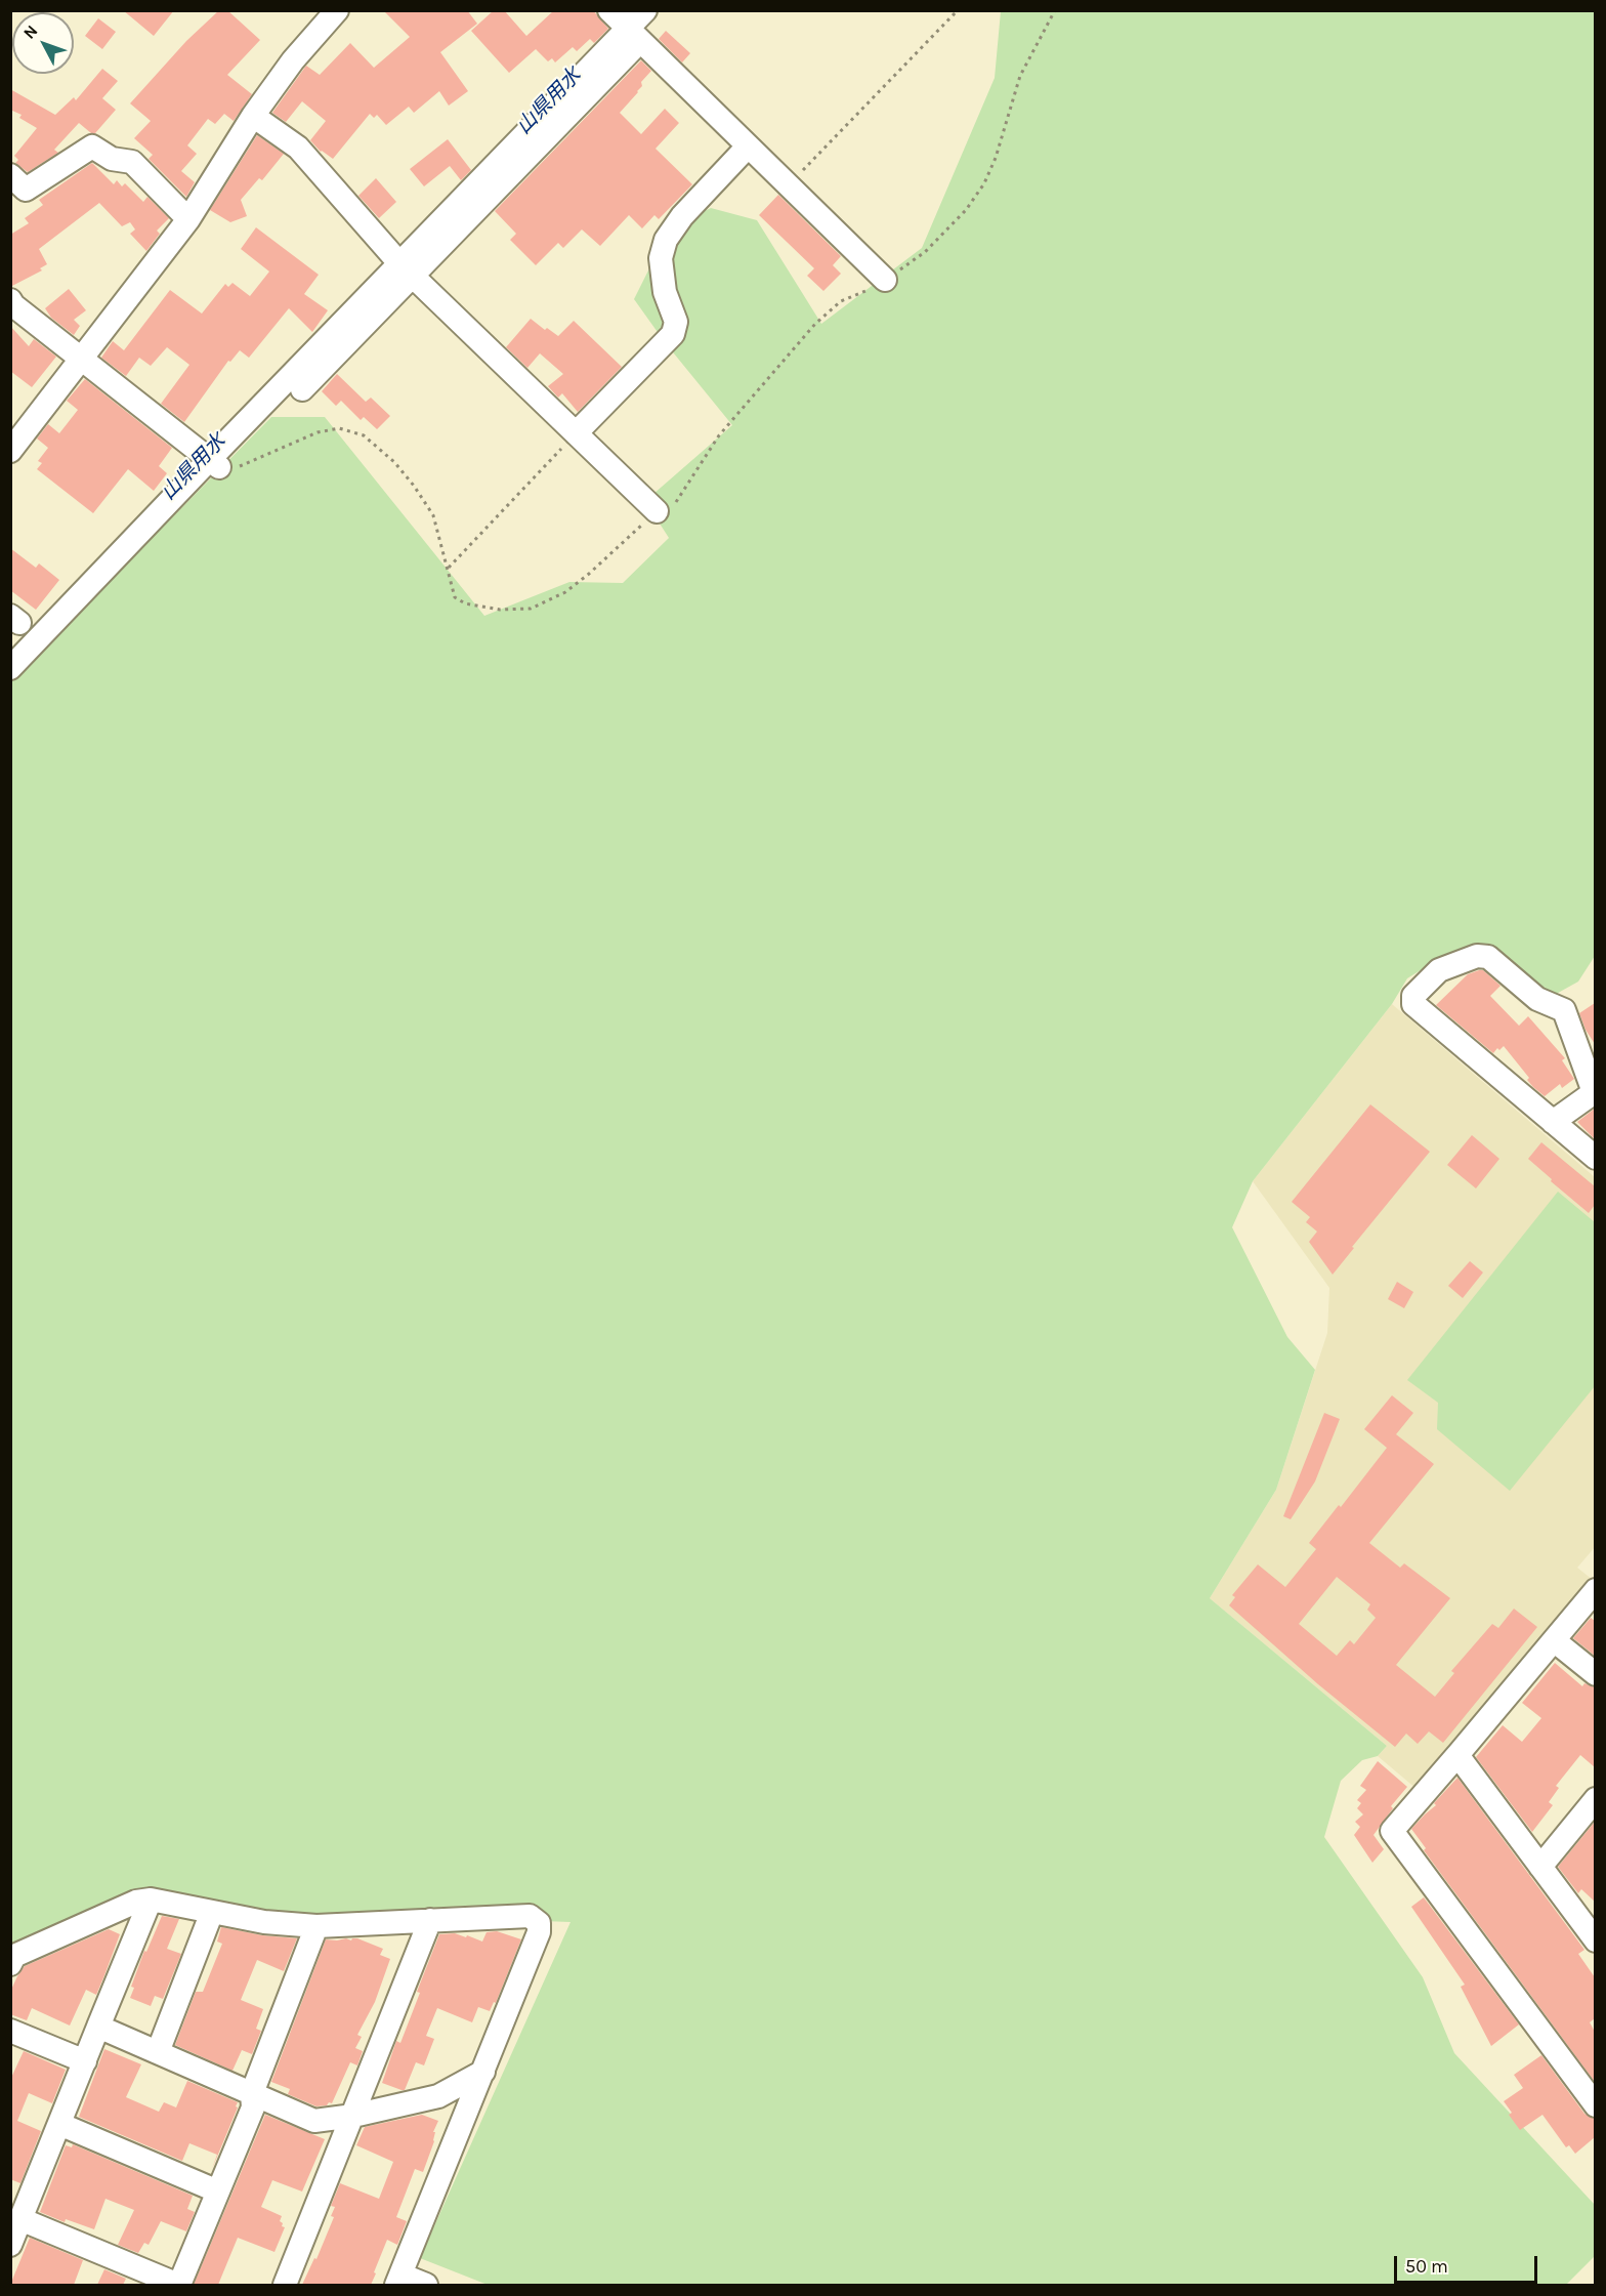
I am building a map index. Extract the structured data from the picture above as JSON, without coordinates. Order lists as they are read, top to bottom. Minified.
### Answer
{"water":["山県用水"],"scale_bar":"50 m","north":"top left"}
